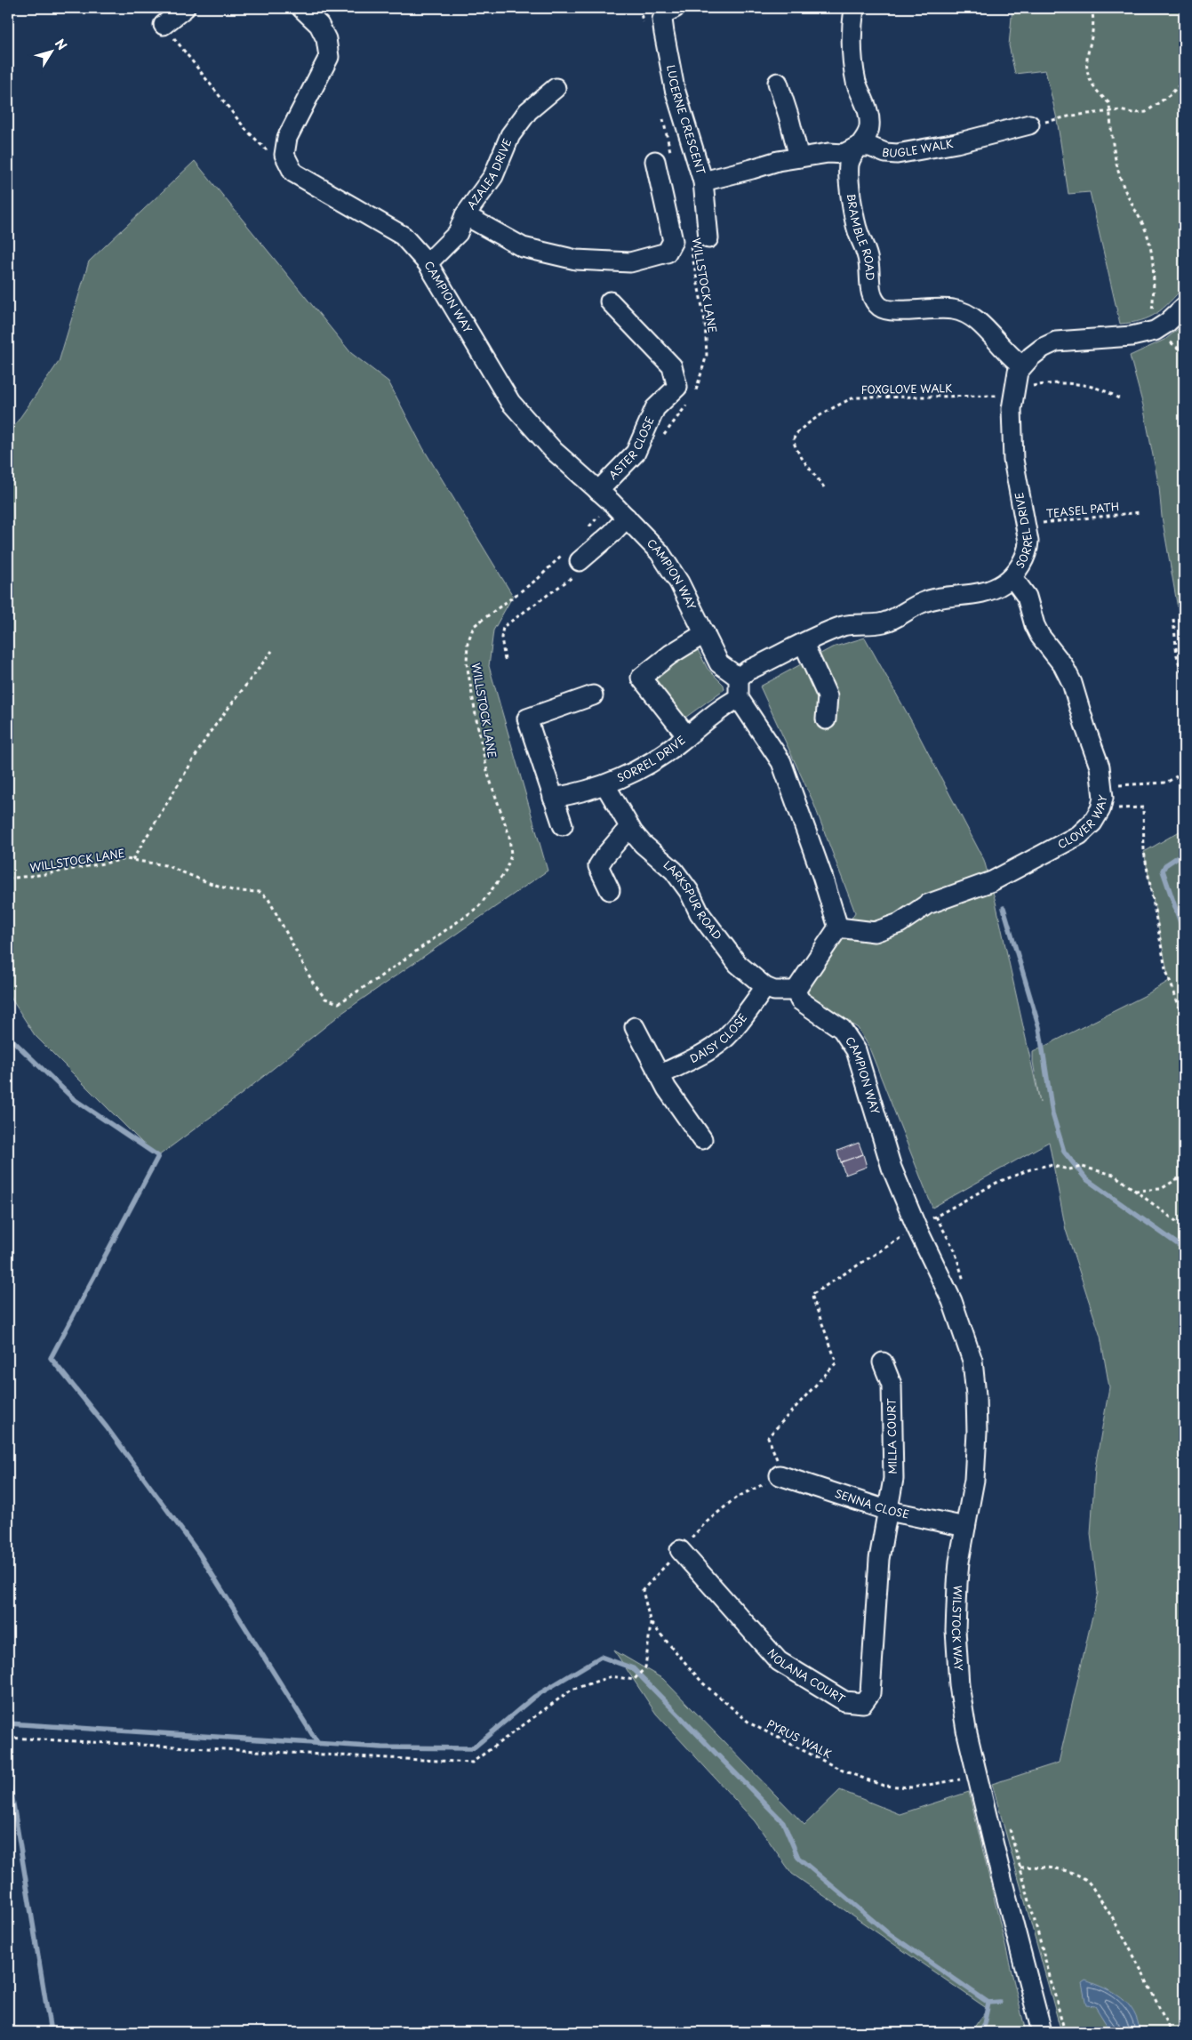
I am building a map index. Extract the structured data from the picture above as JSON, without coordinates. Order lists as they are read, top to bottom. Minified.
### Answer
{"streets":{"street":["LUCERNE CRESCENT","BUGLE WALK","AZALEA DRIVE","BRAMBLE ROAD","CAMPION WAY","ASTER CLOSE","SORREL DRIVE","CLOVER WAY","LARKSPUR ROAD","DAISY CLOSE","MILLA COURT","SENNA CLOSE","WILSTOCK WAY","NOLANA COURT"],"path":["WILLSTOCK LANE","FOXGLOVE WALK","TEASEL PATH","PYRUS WALK"]},"crossings":[["LUCERNE CRESCENT","BUGLE WALK"],["BUGLE WALK","BRAMBLE ROAD"],["AZALEA DRIVE","CAMPION WAY"],["BRAMBLE ROAD","SORREL DRIVE"],["CAMPION WAY","ASTER CLOSE"],["CAMPION WAY","SORREL DRIVE"],["CAMPION WAY","WILSTOCK WAY"],["FOXGLOVE WALK","SORREL DRIVE"],["TEASEL PATH","SORREL DRIVE"],["SORREL DRIVE","CLOVER WAY"],["SORREL DRIVE","LARKSPUR ROAD"],["LARKSPUR ROAD","DAISY CLOSE"],["MILLA COURT","SENNA CLOSE"],["MILLA COURT","NOLANA COURT"],["SENNA CLOSE","WILSTOCK WAY"],["SENNA CLOSE","NOLANA COURT"],["WILSTOCK WAY","PYRUS WALK"]],"north":"top right"}
